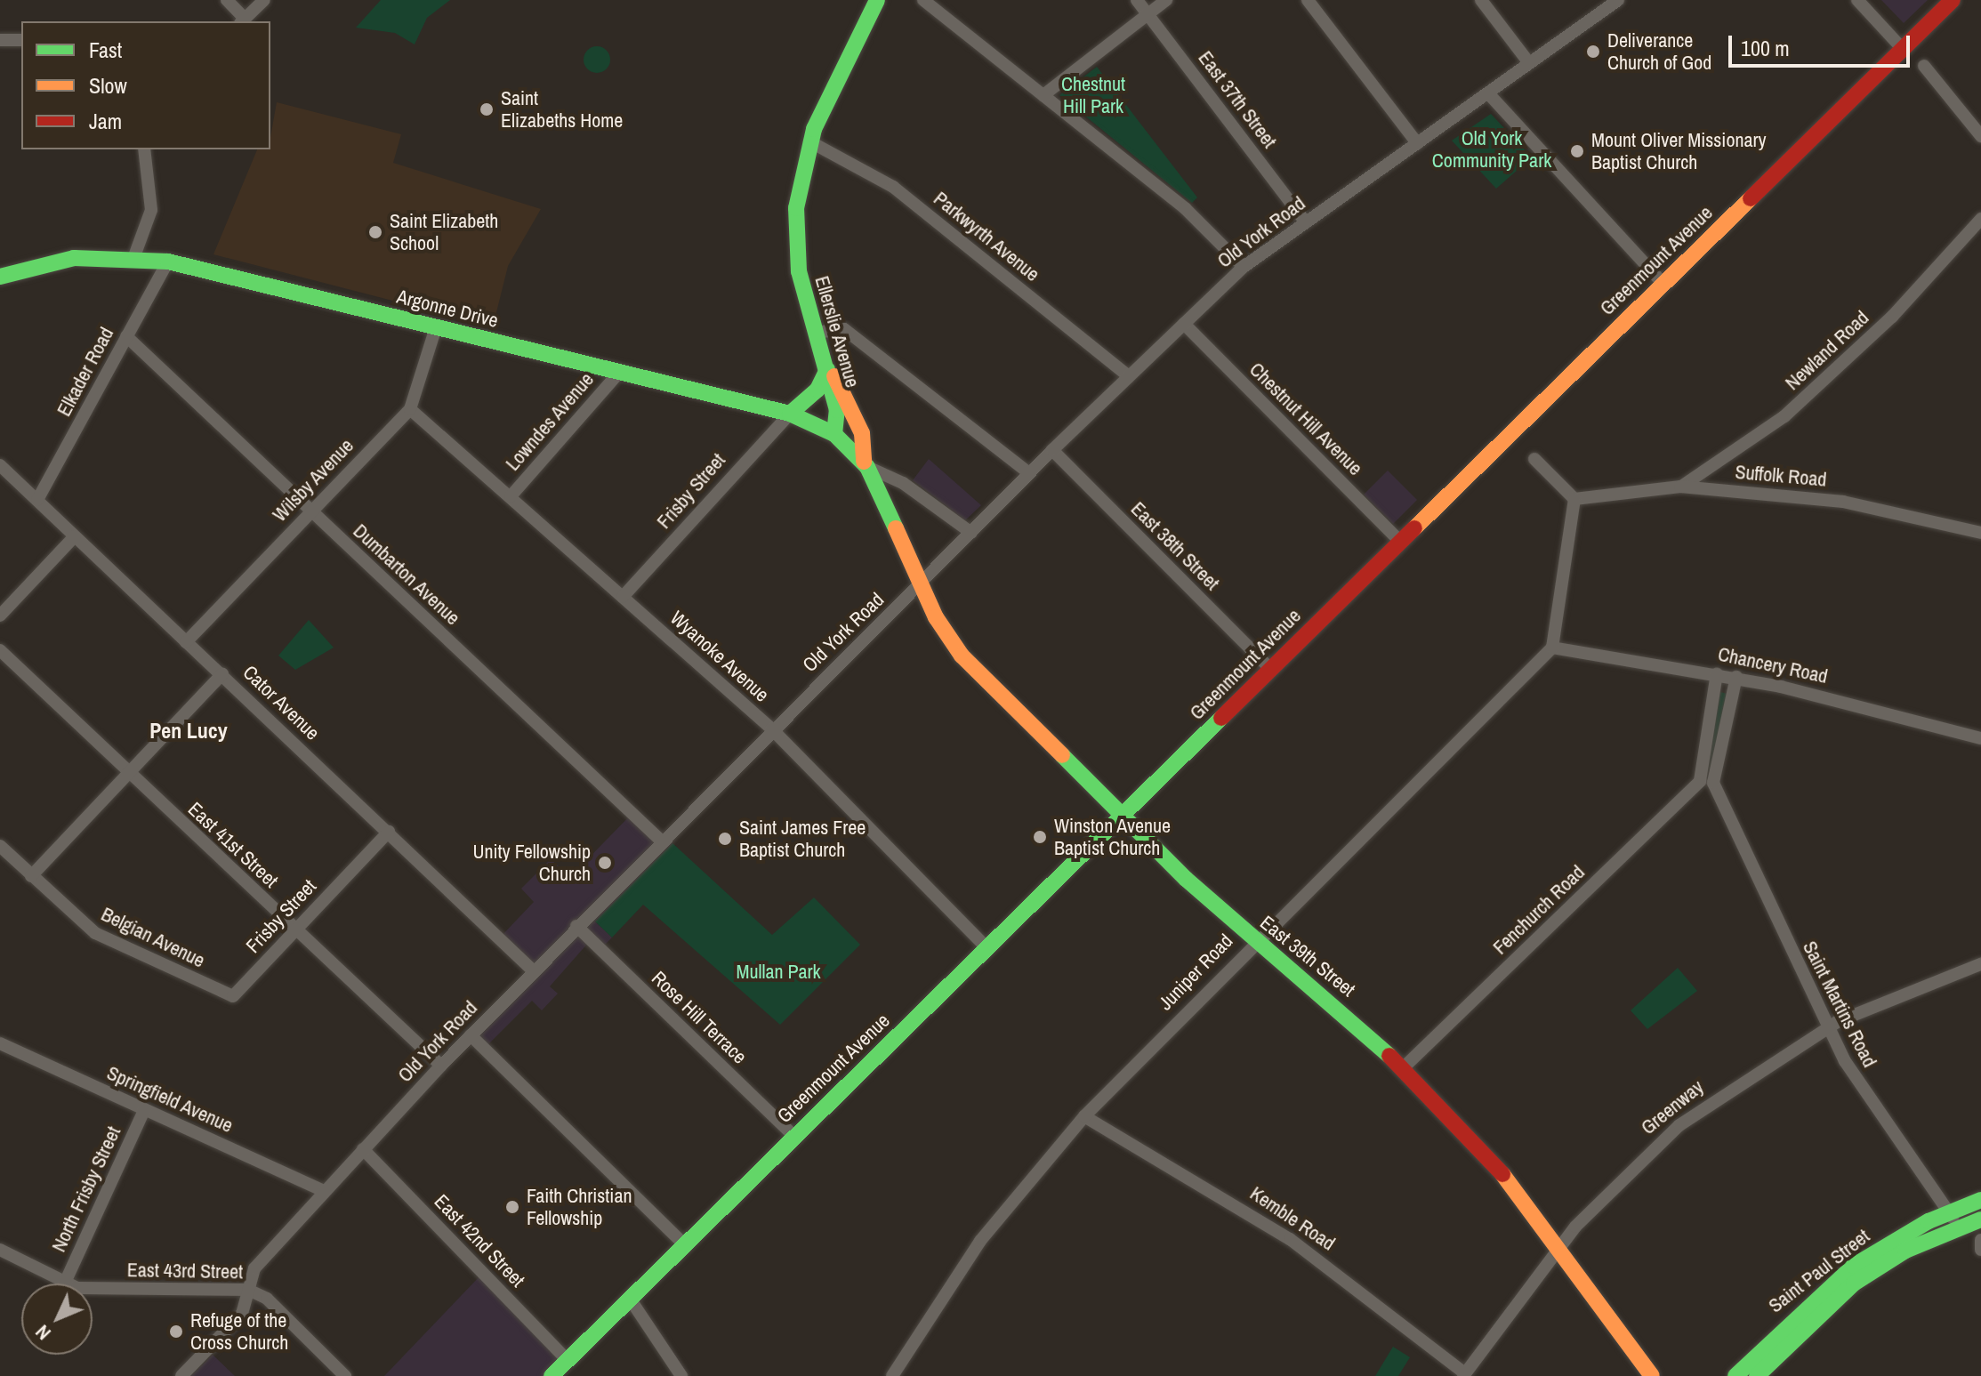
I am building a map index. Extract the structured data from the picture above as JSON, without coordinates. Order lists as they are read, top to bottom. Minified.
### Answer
{"streets":{"main road":["Greenmount Avenue","Argonne Drive","Ellerslie Avenue","East 39th Street","Saint Paul Street"],"street":["East 37th Street","Old York Road","Parkwyrth Avenue","Newland Road","Elkader Road","Chestnut Hill Avenue","Lowndes Avenue","Suffolk Road","Wilsby Avenue","Frisby Street","East 38th Street","Dumbarton Avenue","Wyanoke Avenue","Chancery Road","Cator Avenue","East 41st Street","Fenchurch Road","Belgian Avenue","Juniper Road","Saint Martins Road","Rose Hill Terrace","Springfield Avenue","Greenway","North Frisby Street","Kemble Road","East 42nd Street","East 43rd Street"]},"crossings":[["East 37th Street","Old York Road"],["Old York Road","Parkwyrth Avenue"],["Old York Road","Chestnut Hill Avenue"],["Old York Road","East 38th Street"],["Old York Road","Dumbarton Avenue"],["Old York Road","Wyanoke Avenue"],["Old York Road","Cator Avenue"],["Old York Road","East 41st Street"],["Old York Road","East 39th Street"],["Old York Road","Rose Hill Terrace"],["Old York Road","Springfield Avenue"],["Old York Road","East 42nd Street"],["Old York Road","East 43rd Street"],["Parkwyrth Avenue","Ellerslie Avenue"],["Greenmount Avenue","Chestnut Hill Avenue"],["Greenmount Avenue","East 38th Street"],["Greenmount Avenue","Wyanoke Avenue"],["Greenmount Avenue","East 39th Street"],["Greenmount Avenue","Rose Hill Terrace"],["Greenmount Avenue","East 42nd Street"],["Argonne Drive","Ellerslie Avenue"],["Argonne Drive","Elkader Road"],["Argonne Drive","Lowndes Avenue"],["Argonne Drive","Wilsby Avenue"],["Argonne Drive","Frisby Street"],["Newland Road","Suffolk Road"],["Elkader Road","Dumbarton Avenue"],["Elkader Road","Cator Avenue"],["Lowndes Avenue","Wyanoke Avenue"],["Wilsby Avenue","Dumbarton Avenue"],["Wilsby Avenue","Wyanoke Avenue"],["Wilsby Avenue","Cator Avenue"],["Frisby Street","Wyanoke Avenue"],["Frisby Street","Cator Avenue"],["Frisby Street","East 41st Street"],["Frisby Street","Belgian Avenue"],["Chancery Road","Juniper Road"],["Fenchurch Road","East 39th Street"],["East 39th Street","Juniper Road"],["East 39th Street","Greenway"],["Juniper Road","Kemble Road"],["Saint Martins Road","Greenway"],["Saint Martins Road","Saint Paul Street"],["Springfield Avenue","North Frisby Street"],["Greenway","Kemble Road"]],"districts":["Pen Lucy"],"parks":["Chestnut Hill Park","Old York Community Park","Mullan Park"],"places":["Deliverance Church of God","Saint Elizabeths Home","Mount Oliver Missionary Baptist Church","Saint Elizabeth School","Winston Avenue Baptist Church","Saint James Free Baptist Church","Unity Fellowship Church","Faith Christian Fellowship","Refuge of the Cross Church"],"legend":["Fast","Slow","Jam"],"scale_bar":"100 m","north":"bottom left"}
